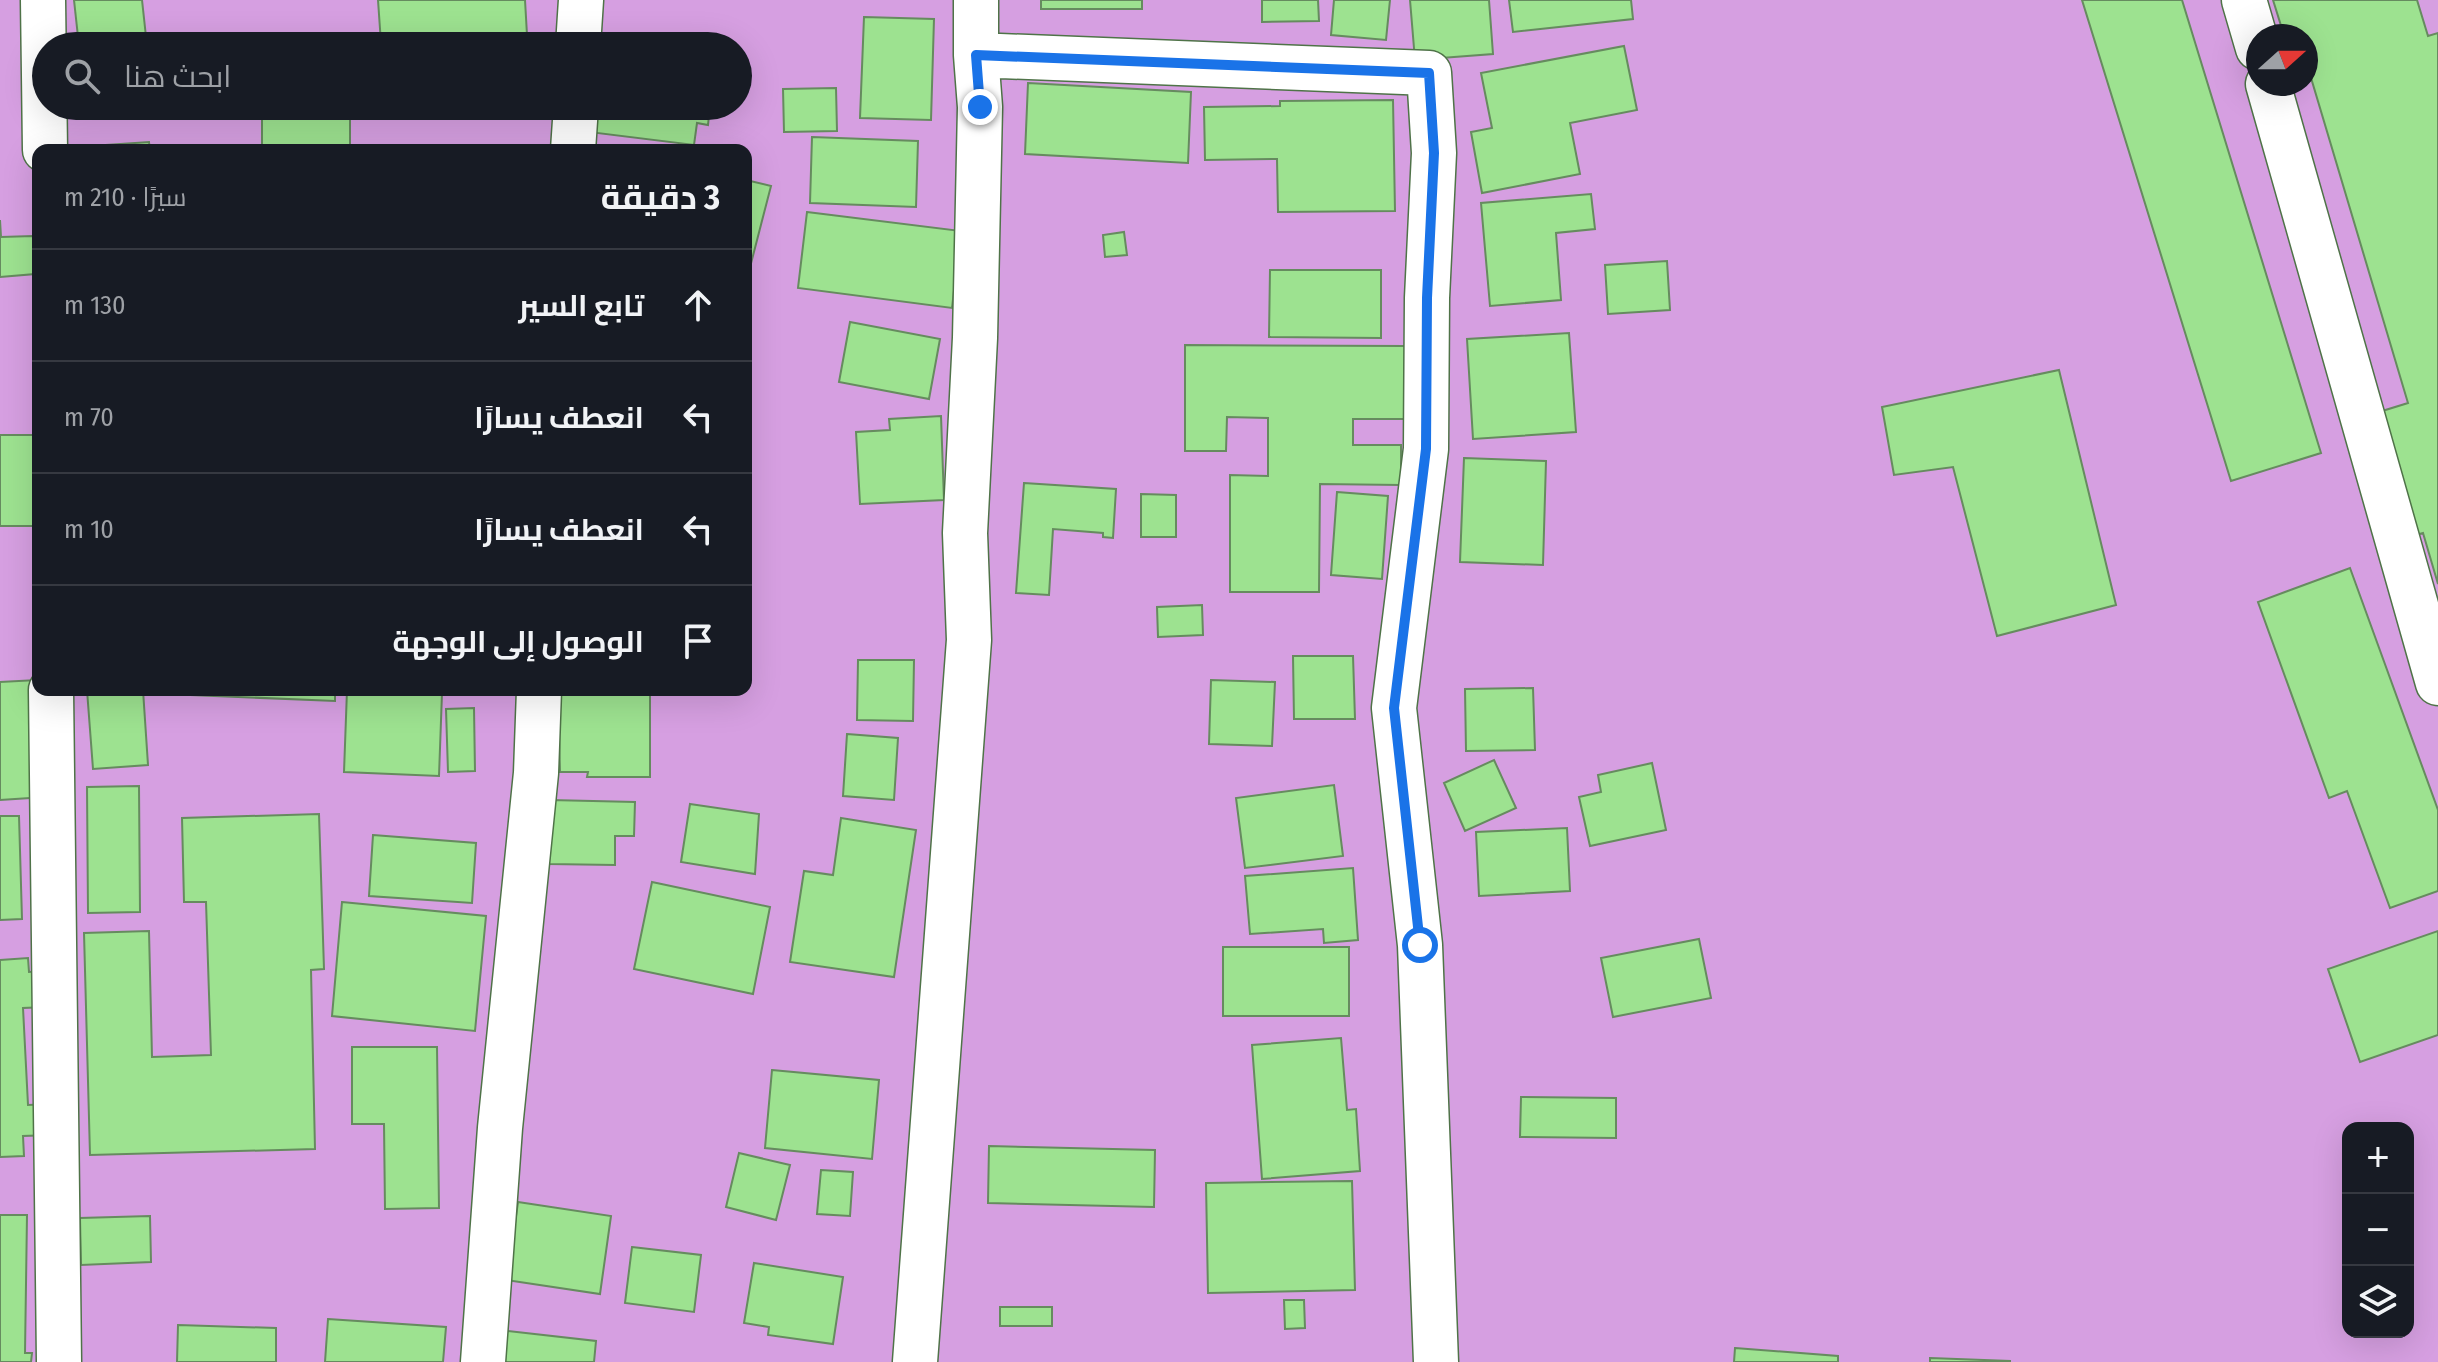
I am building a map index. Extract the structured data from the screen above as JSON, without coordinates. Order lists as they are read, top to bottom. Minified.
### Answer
{"north":"right","page":{"search":"ابحث هنا","heading":["3 دقيقة","سيرًا · 210 m"],"list":[["تابع السير","130 m"],["انعطف يسارًا","70 m"],["انعطف يسارًا","10 m"],"الوصول إلى الوجهة"],"map_buttons":["+","−"]}}
